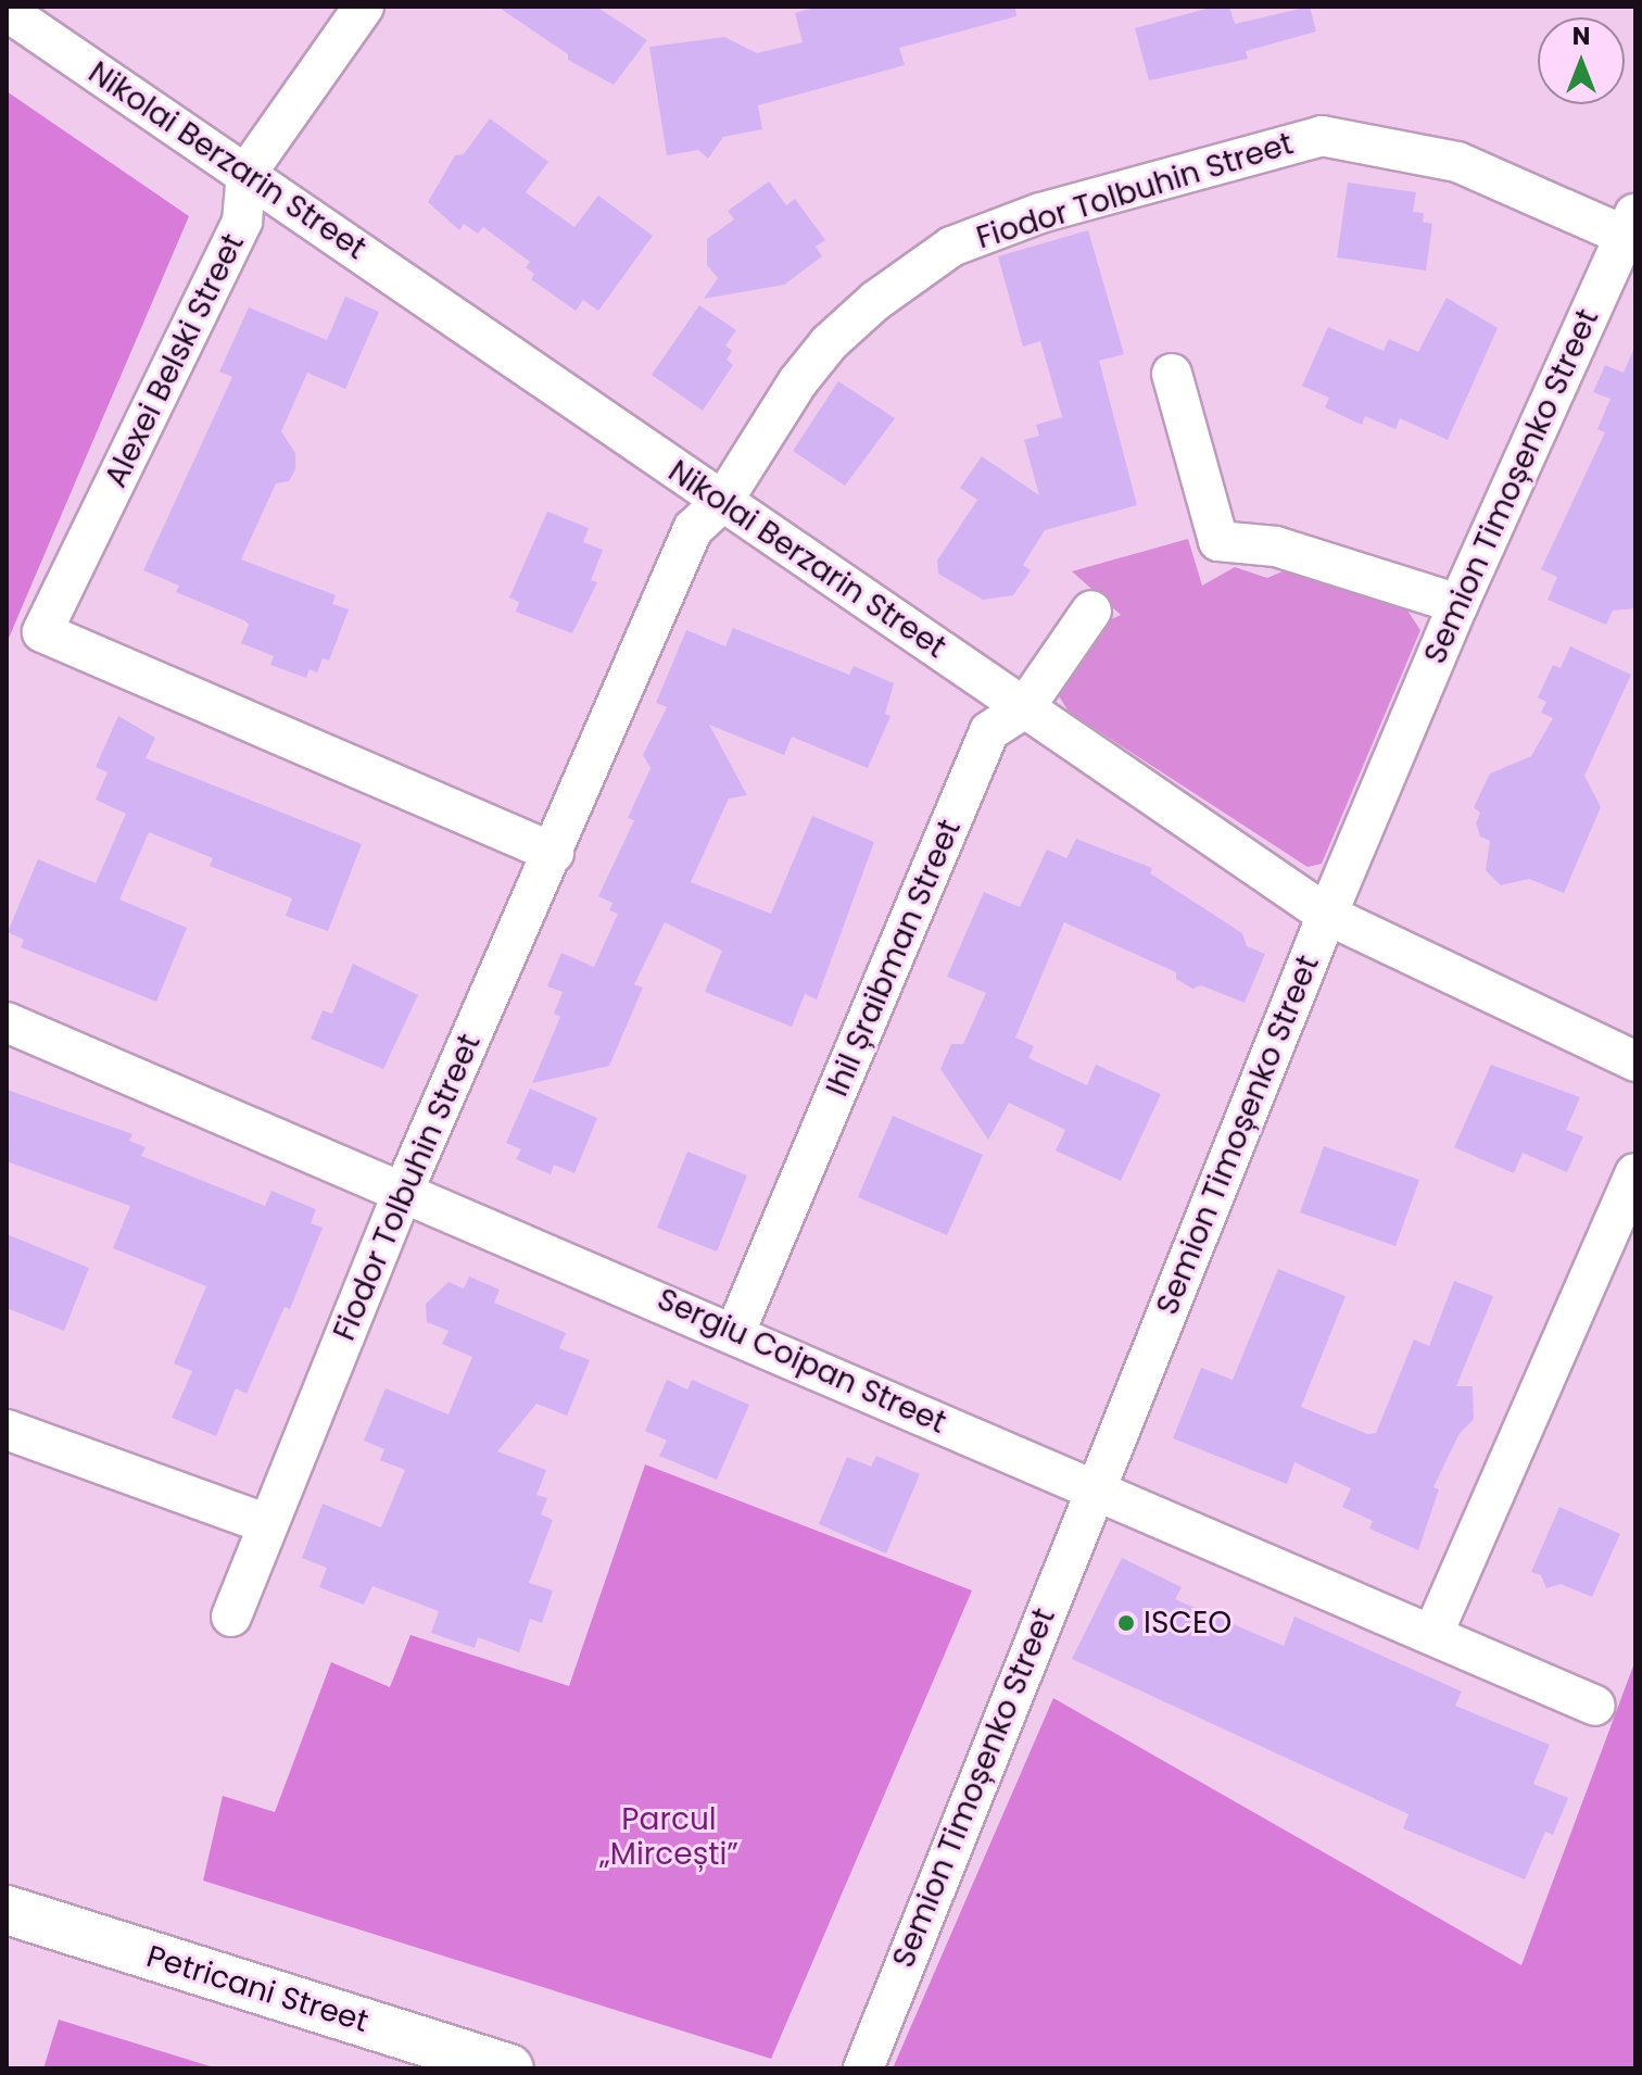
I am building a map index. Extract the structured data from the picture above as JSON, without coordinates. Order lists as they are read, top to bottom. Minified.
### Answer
{"streets":{"main road":["Petricani Street"],"street":["Nikolai Berzarin Street","Fiodor Tolbuhin Street","Alexei Belski Street","Semion Timoșenko Street","Ihil Șraibman Street","Sergiu Coipan Street"]},"crossings":[["Nikolai Berzarin Street","Fiodor Tolbuhin Street"],["Nikolai Berzarin Street","Alexei Belski Street"],["Nikolai Berzarin Street","Semion Timoșenko Street"],["Nikolai Berzarin Street","Ihil Șraibman Street"],["Fiodor Tolbuhin Street","Alexei Belski Street"],["Fiodor Tolbuhin Street","Semion Timoșenko Street"],["Fiodor Tolbuhin Street","Sergiu Coipan Street"],["Semion Timoșenko Street","Sergiu Coipan Street"],["Ihil Șraibman Street","Sergiu Coipan Street"]],"parks":["Parcul „Mircești”"],"places":["ISCEO"],"north":"top"}
